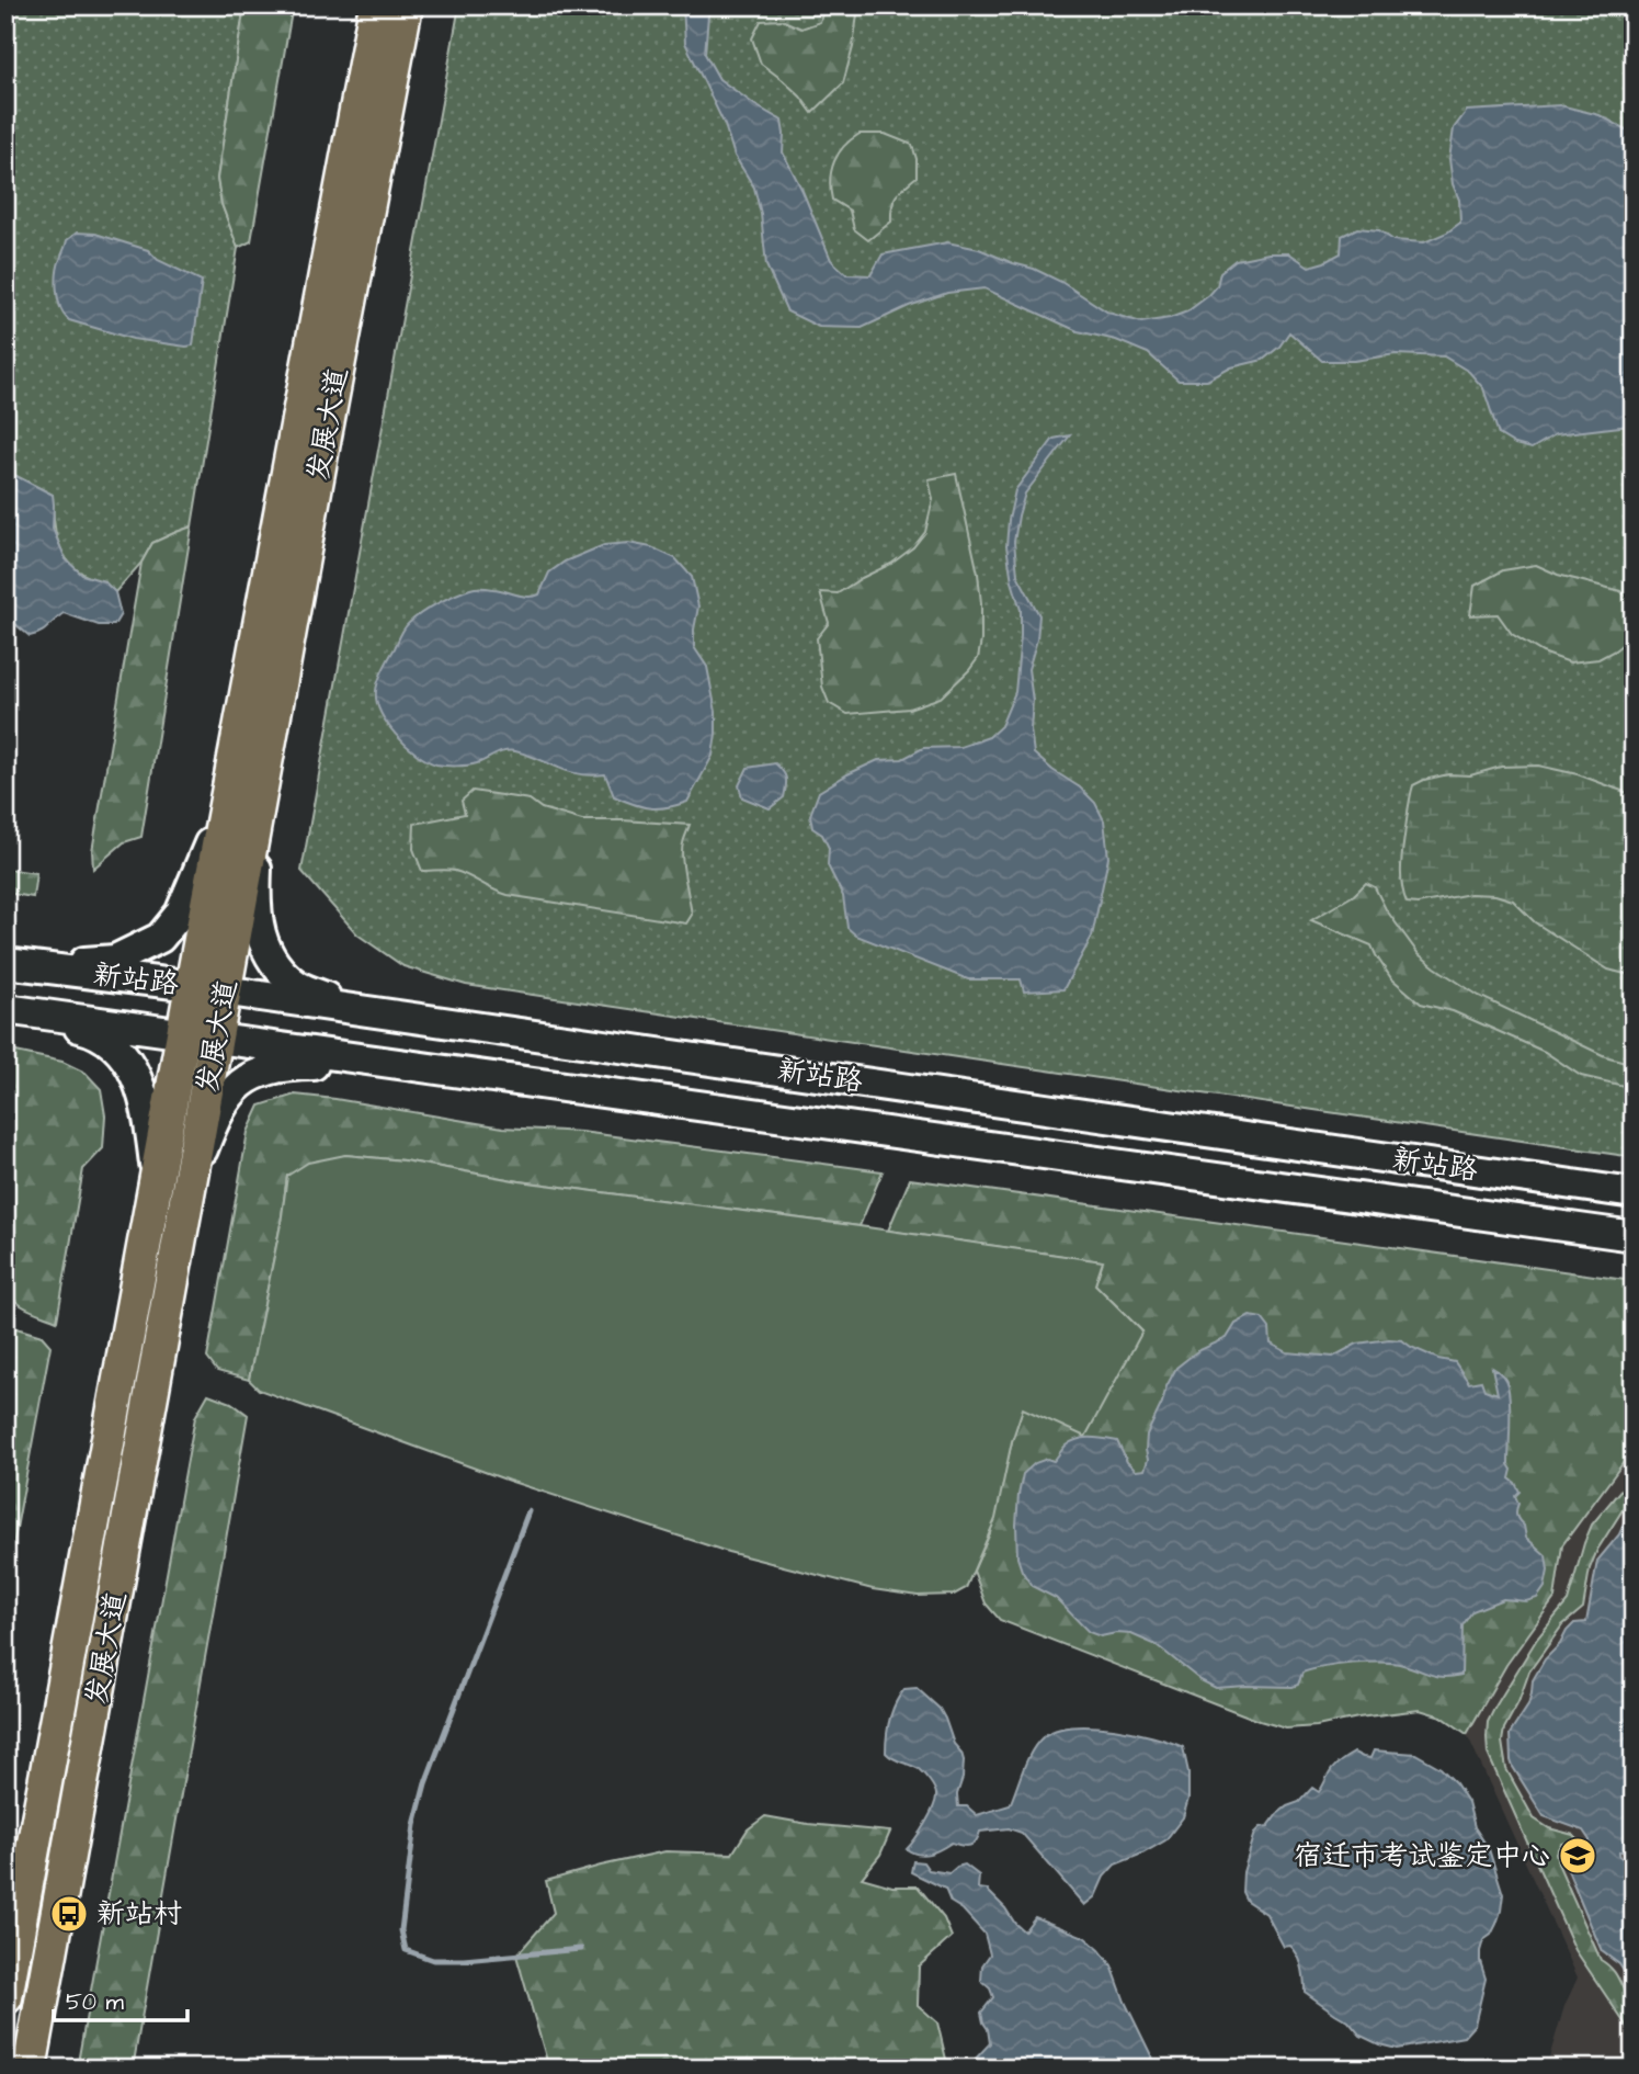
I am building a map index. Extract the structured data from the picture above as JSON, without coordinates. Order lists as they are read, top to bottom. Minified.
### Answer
{"streets":{"main road":["发展大道"],"street":["新站路"]},"crossings":[["发展大道","新站路"]],"places":{"school or university":["宿迁市考试鉴定中心"],"bus stop":["新站村"]},"scale_bar":"50 m"}
